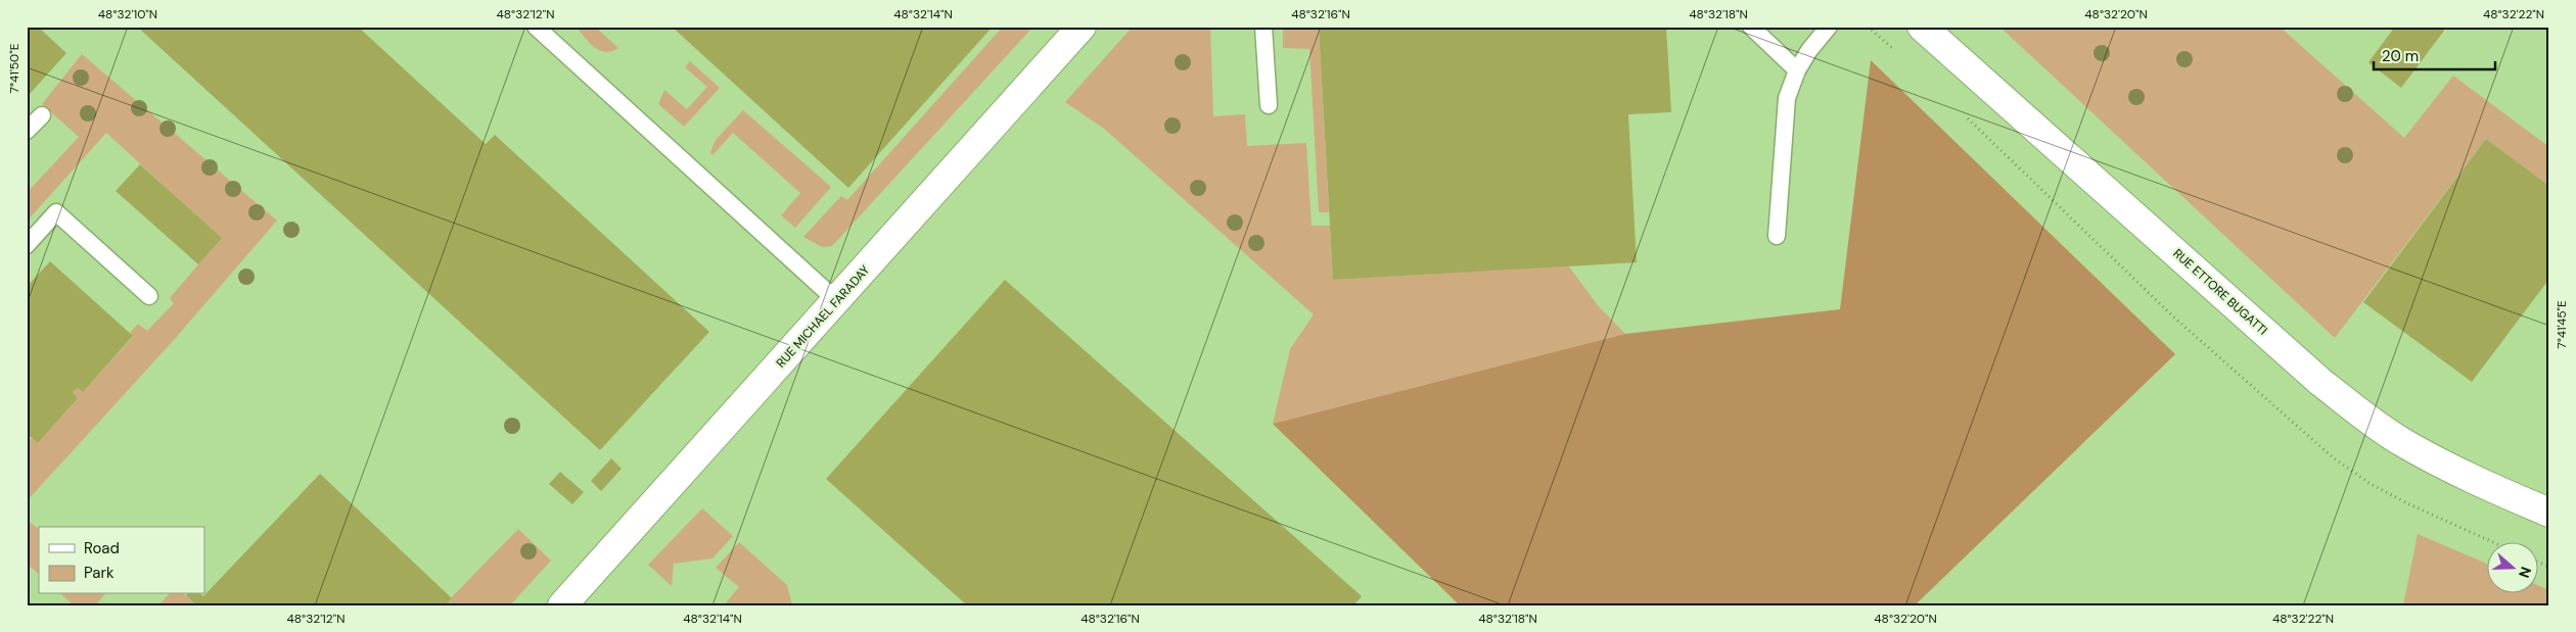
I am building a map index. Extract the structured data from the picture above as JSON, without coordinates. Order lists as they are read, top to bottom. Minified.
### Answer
{"streets":{"main road":["RUE ETTORE BUGATTI","RUE MICHAEL FARADAY"]},"legend":["Road","Park"],"scale_bar":"20 m","north":"right","coordinates":["48°32'10\"N","48°32'12\"N","48°32'14\"N","48°32'16\"N","48°32'18\"N","48°32'20\"N","48°32'22\"N","7°41'50\"E","7°41'45\"E"]}
